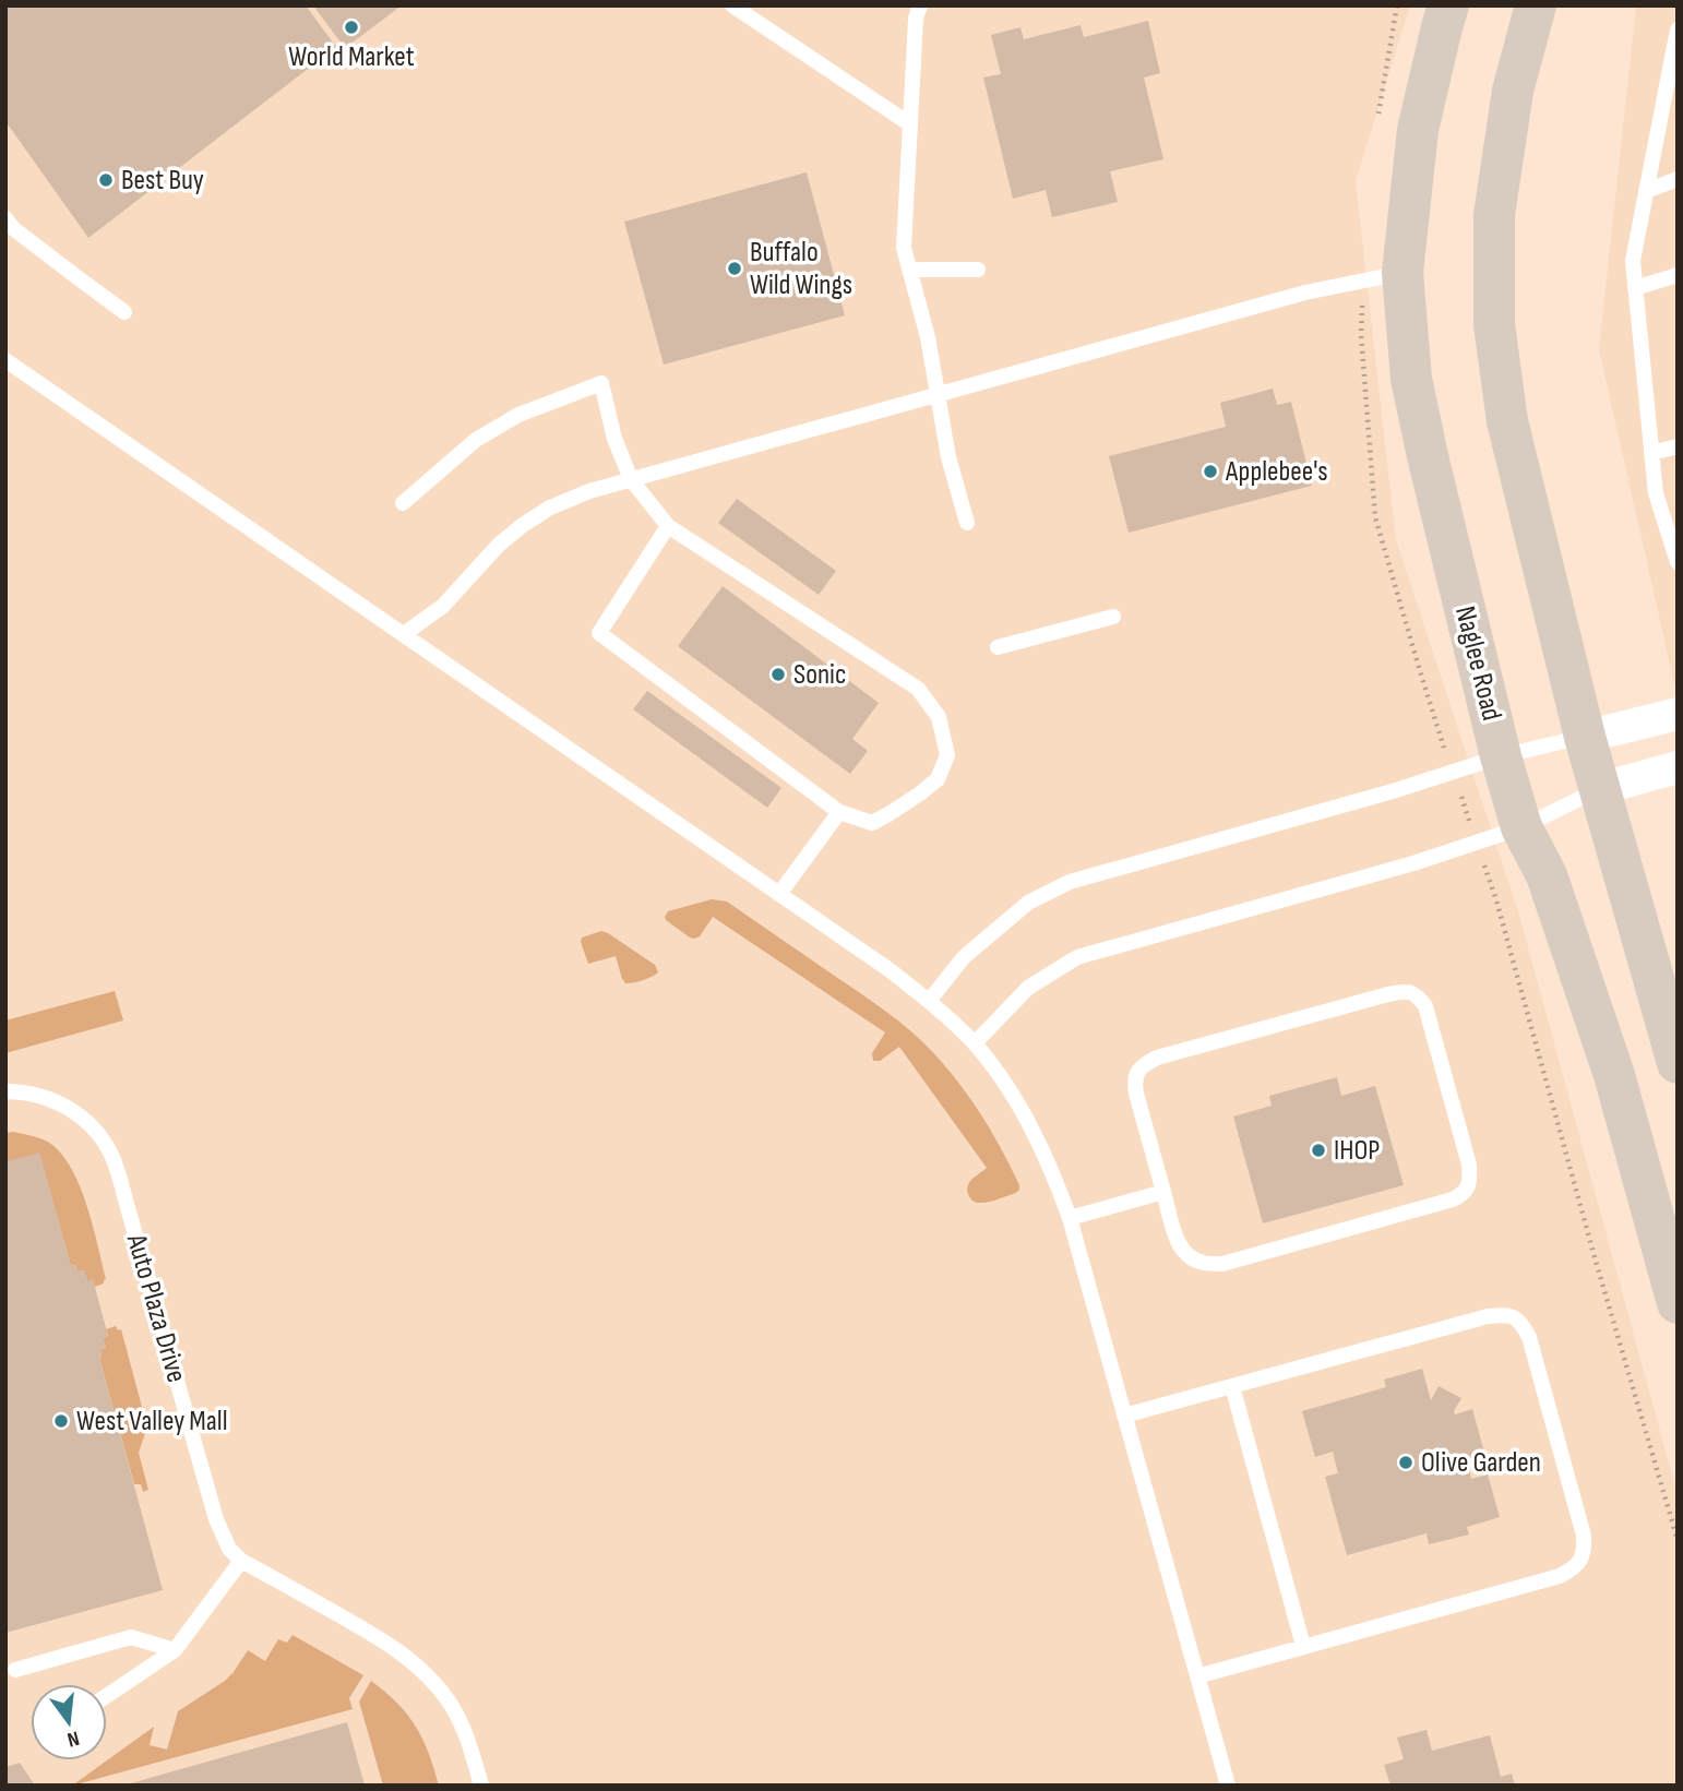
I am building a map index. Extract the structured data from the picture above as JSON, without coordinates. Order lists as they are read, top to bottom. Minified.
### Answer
{"streets":{"main road":["Naglee Road"],"lane":["Auto Plaza Drive"]},"places":["World Market","Best Buy","Buffalo Wild Wings","Applebee's","Sonic","IHOP","West Valley Mall","Olive Garden"],"north":"bottom"}
